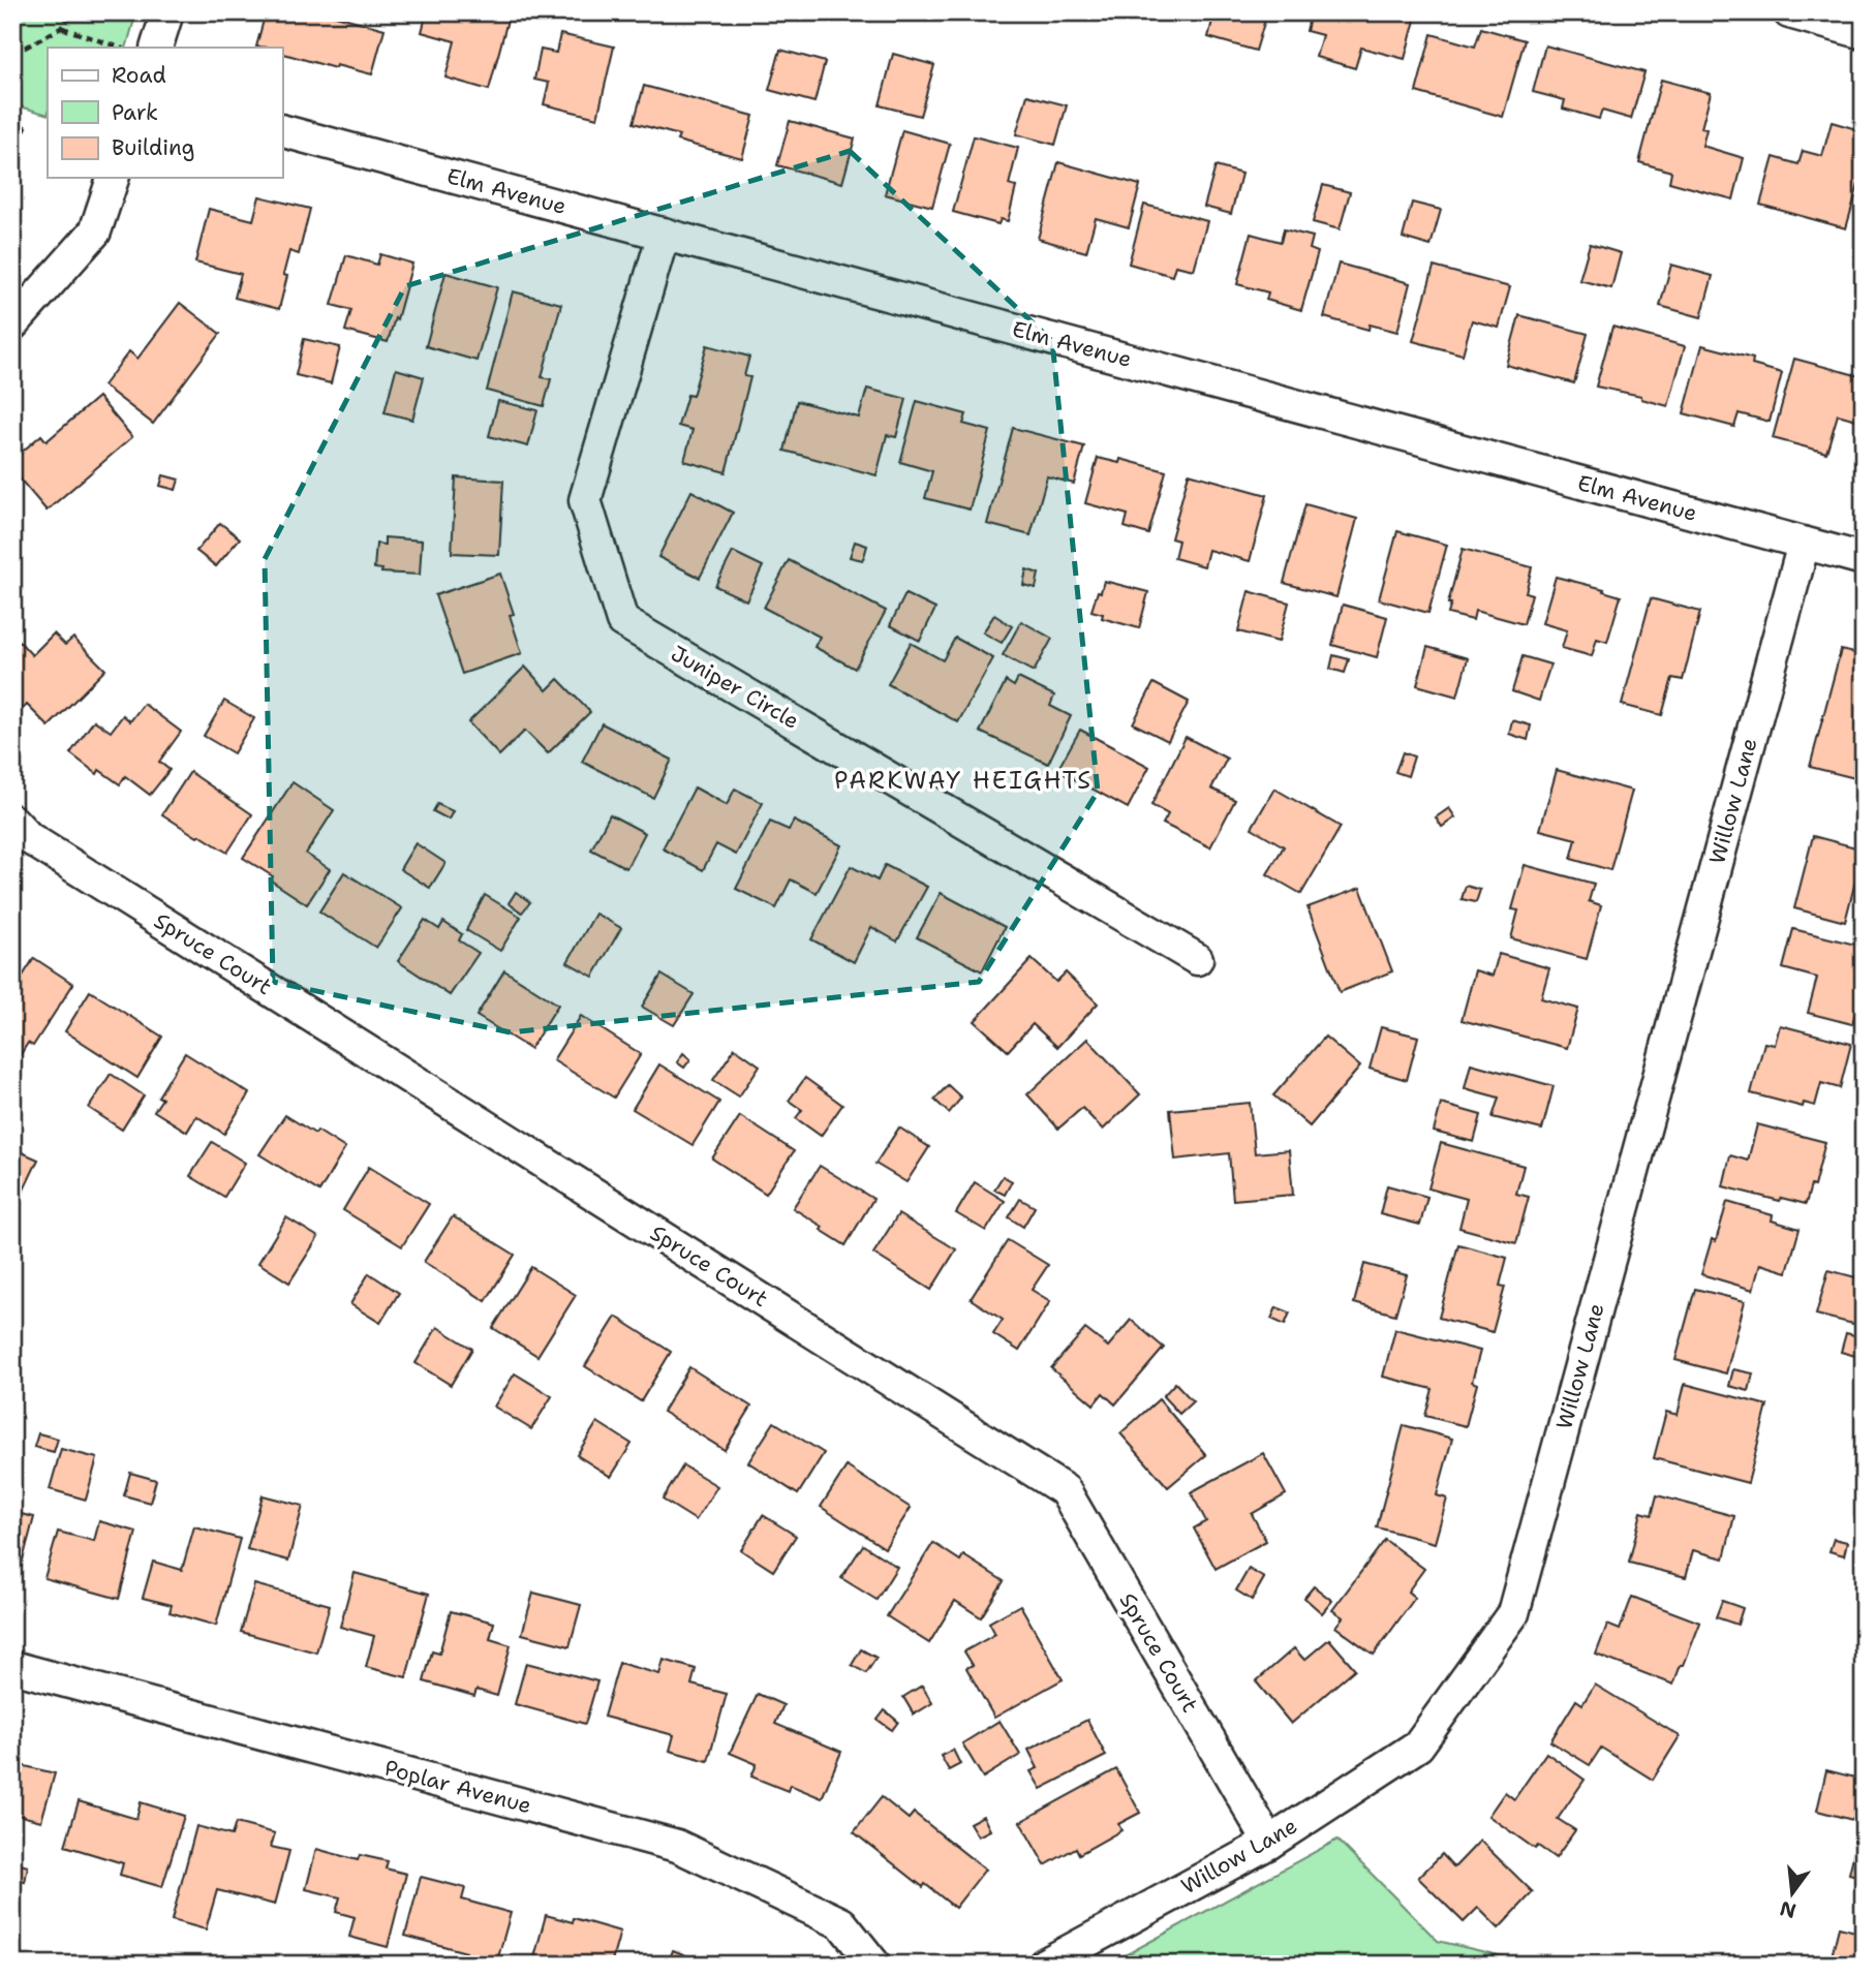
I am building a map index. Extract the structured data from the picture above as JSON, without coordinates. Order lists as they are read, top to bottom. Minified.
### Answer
{"streets":{"street":["Elm Avenue","Juniper Circle","Willow Lane","Spruce Court","Poplar Avenue"]},"crossings":[["Elm Avenue","Juniper Circle"],["Elm Avenue","Willow Lane"],["Willow Lane","Spruce Court"]],"districts":["PARKWAY HEIGHTS"],"legend":["Road","Park","Building"],"north":"bottom"}
